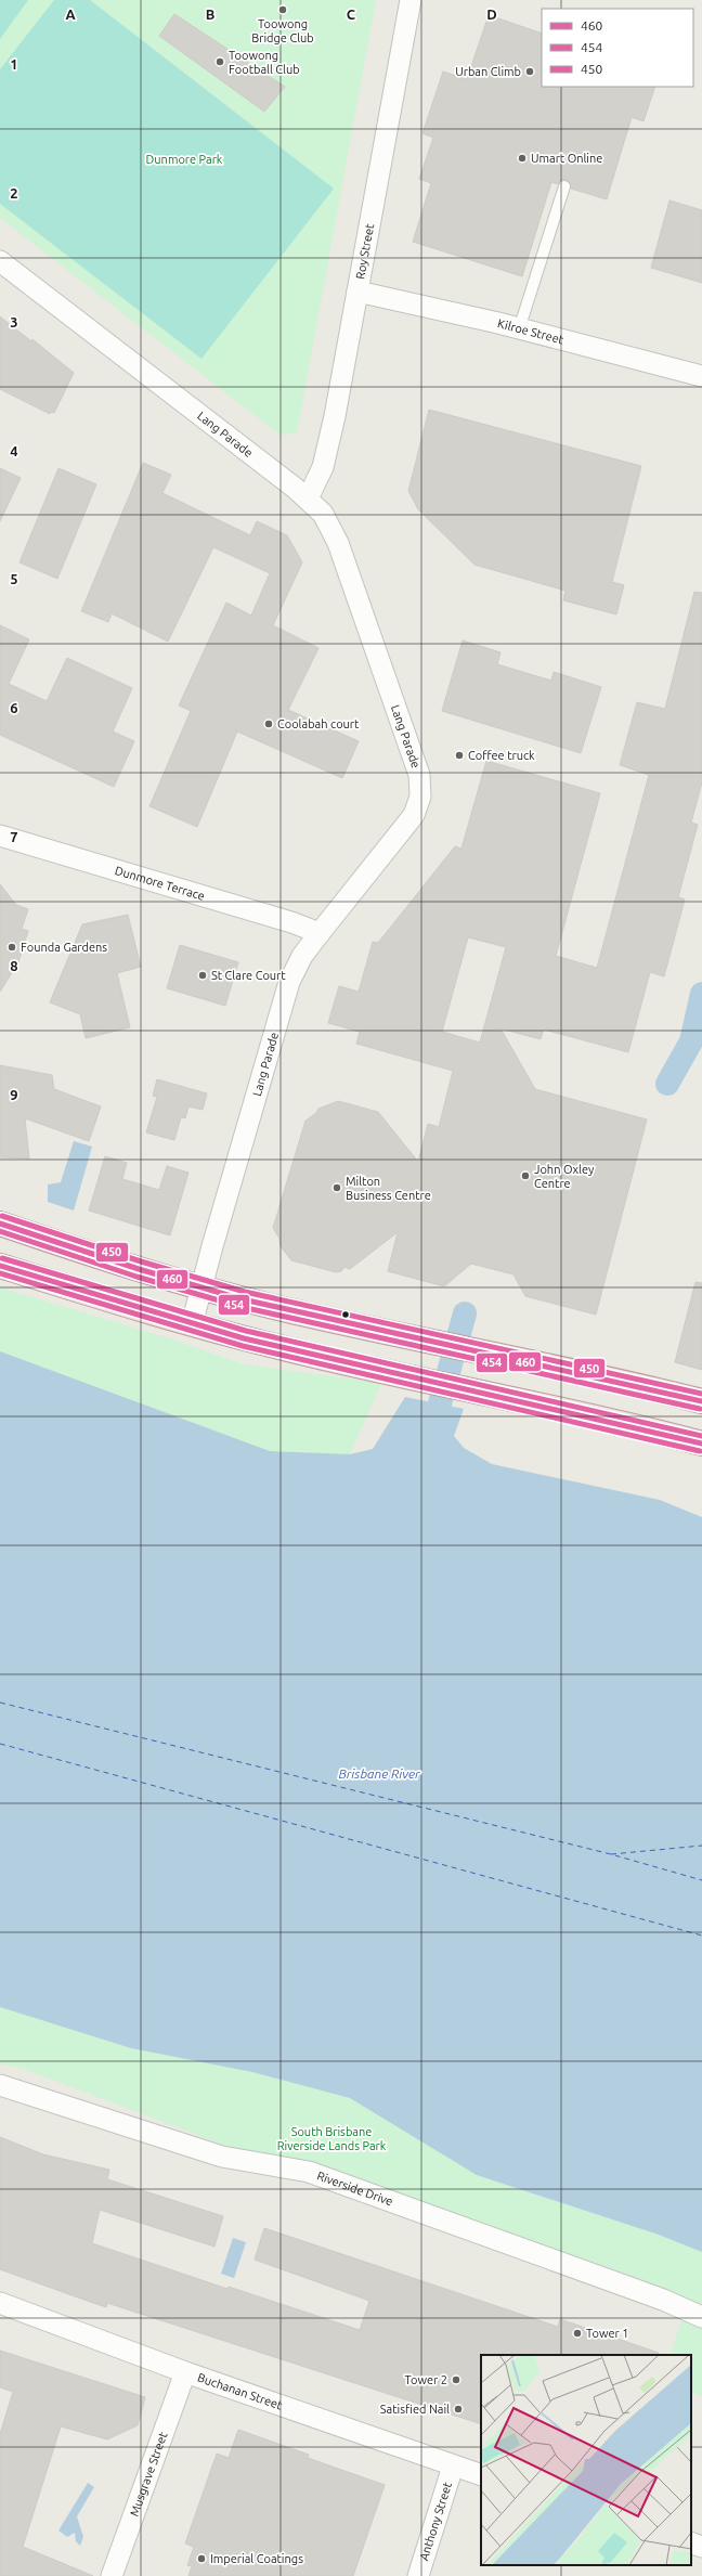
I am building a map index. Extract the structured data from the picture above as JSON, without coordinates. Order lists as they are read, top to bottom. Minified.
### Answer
{"streets":{"street":["Roy Street","Kilroe Street","Lang Parade","Dunmore Terrace","Riverside Drive","Buchanan Street","Musgrave Street","Anthony Street"]},"crossings":[["Roy Street","Kilroe Street"],["Roy Street","Lang Parade"],["Lang Parade","Dunmore Terrace"],["Buchanan Street","Musgrave Street"],["Buchanan Street","Anthony Street"]],"water":["Brisbane River"],"parks":["Dunmore Park","South Brisbane Riverside Lands Park"],"places":["Toowong Bridge Club","Toowong Football Club","Urban Climb","Umart Online","Coolabah court","Coffee truck","Founda Gardens","St Clare Court","John Oxley Centre","Milton Business Centre","Tower 1","Tower 2","Satisfied Nail","Imperial Coatings"],"lines":["transit line 450","transit line 460","transit line 454"],"legend":["460","454","450"],"grid":{"columns":["A","B","C","D"],"rows":["1","2","3","4","5","6","7","8","9"]}}
